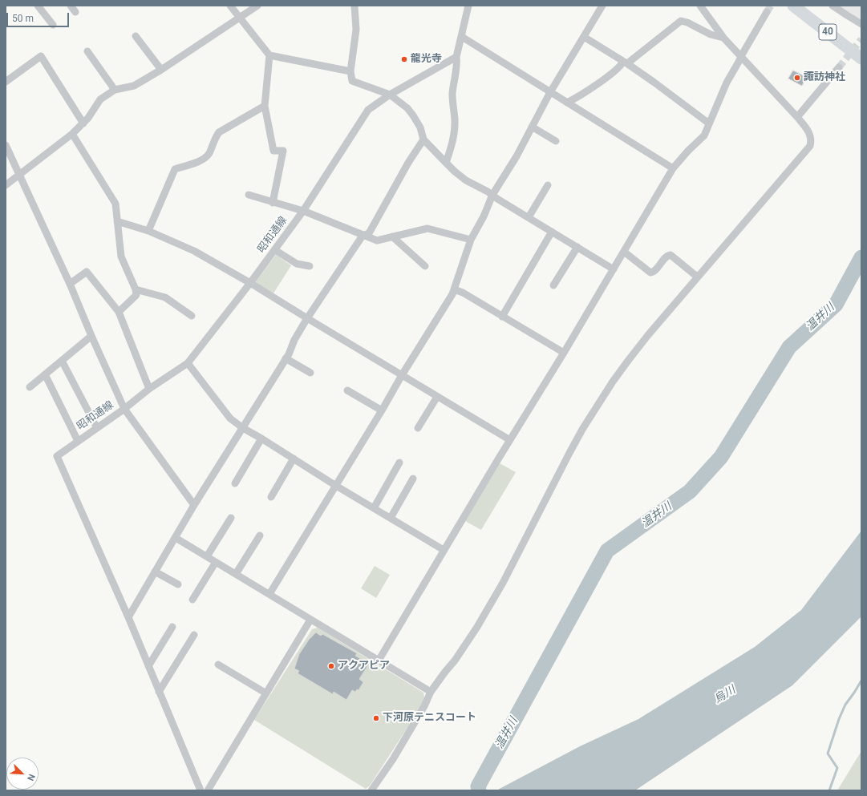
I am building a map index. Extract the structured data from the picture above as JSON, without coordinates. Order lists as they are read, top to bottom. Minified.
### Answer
{"streets":{"main road":["40"],"street":["昭和通線"]},"water":["温井川","烏川"],"places":["龍光寺","諏訪神社","アクアピア","下河原テニスコート"],"scale_bar":"50 m","north":"bottom right"}
